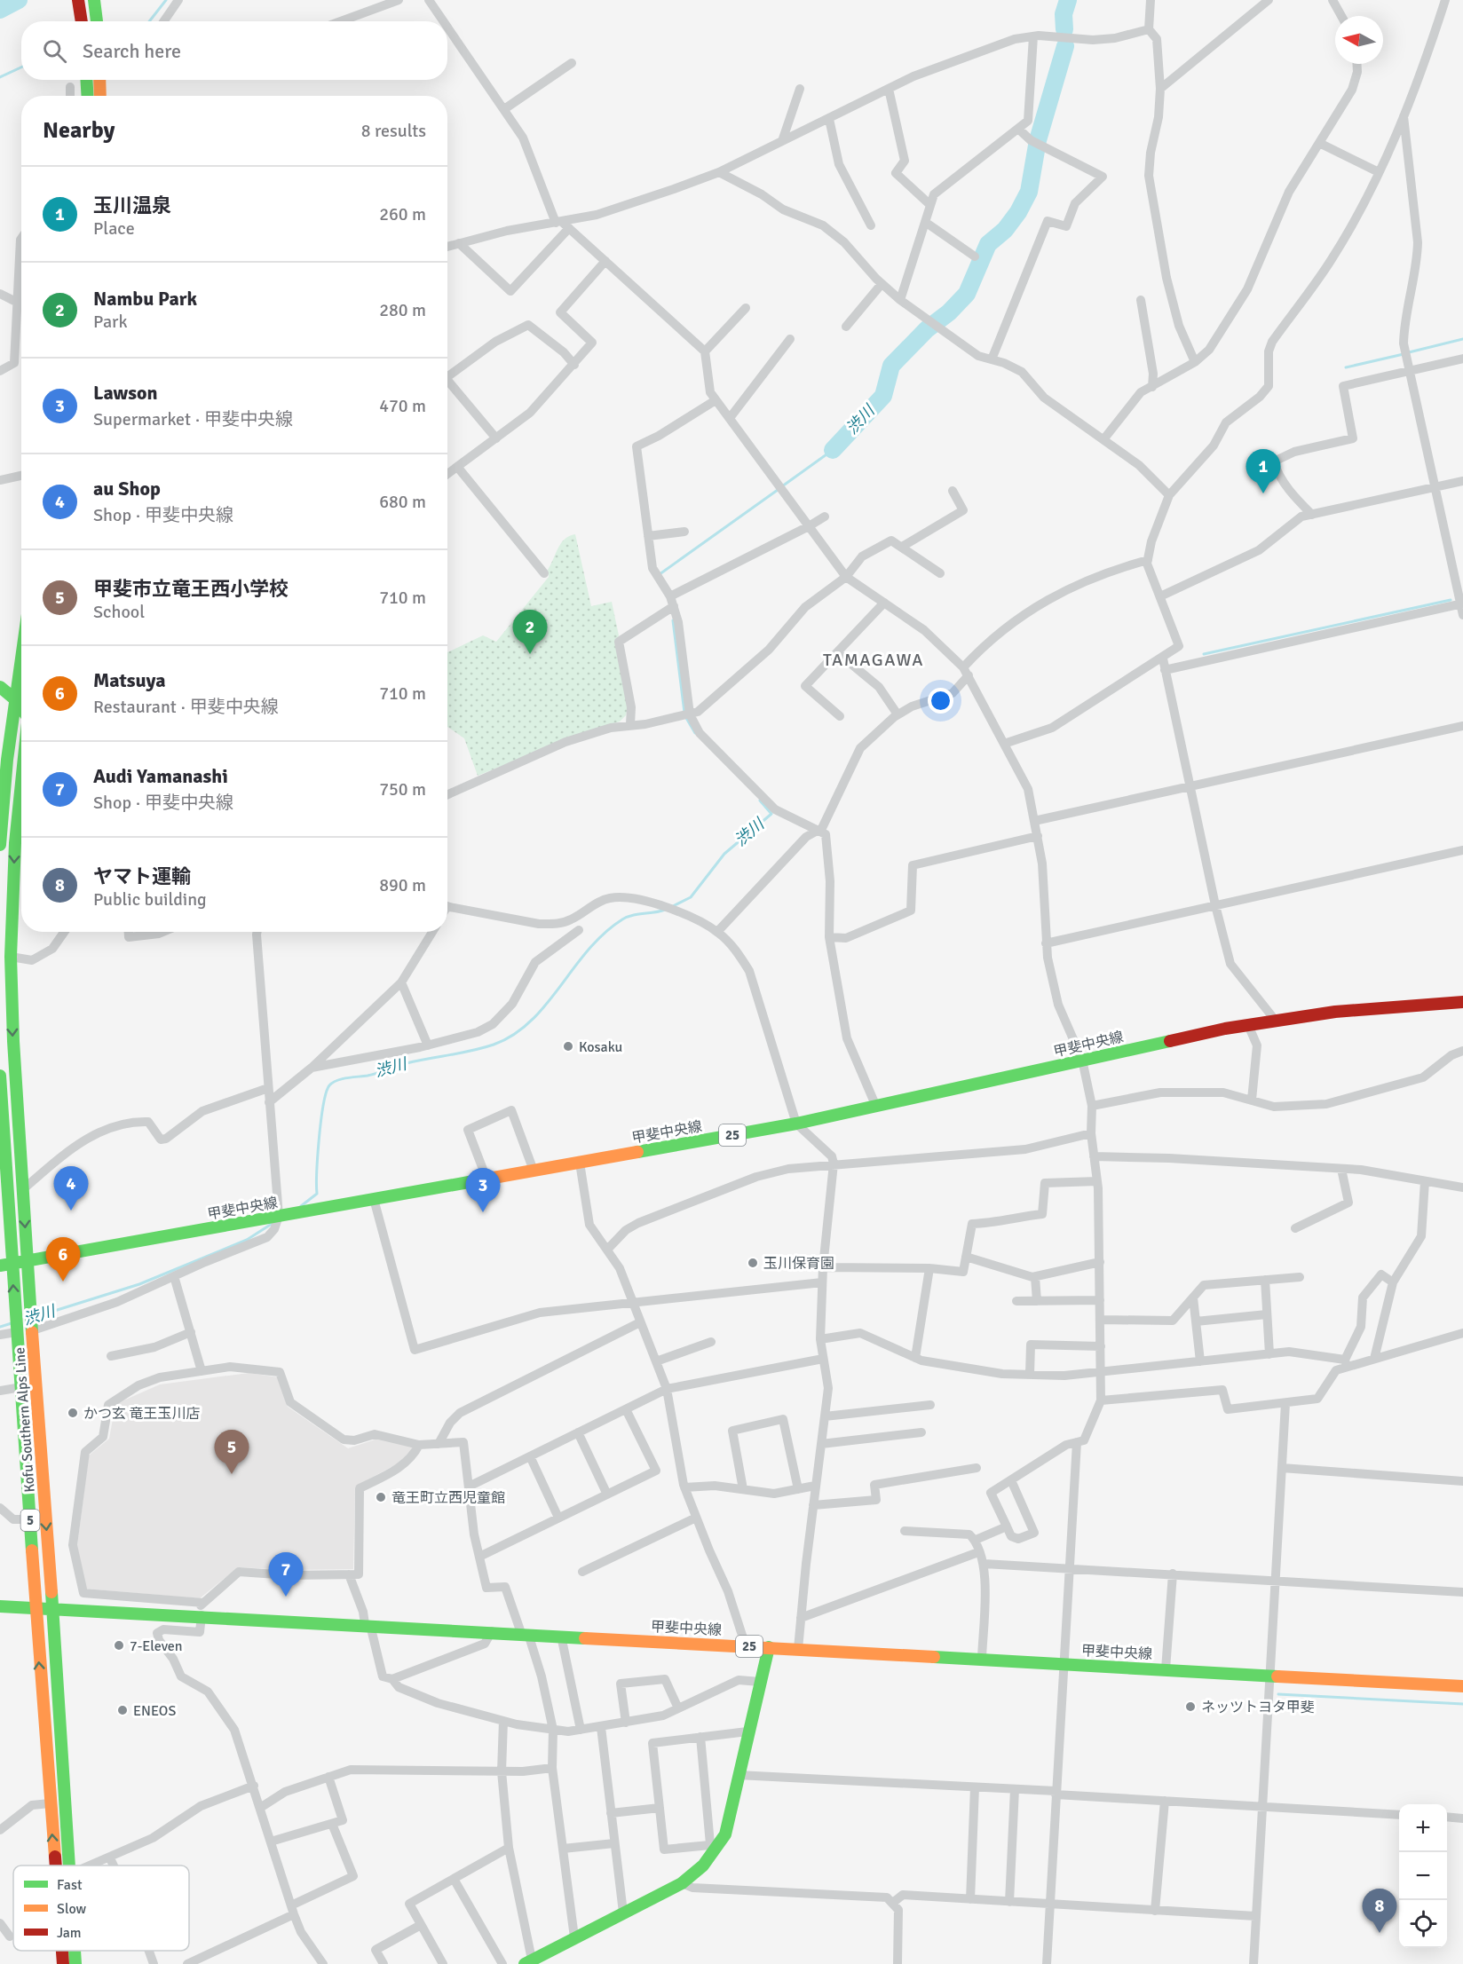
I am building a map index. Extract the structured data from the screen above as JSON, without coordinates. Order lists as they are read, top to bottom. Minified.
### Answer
{"streets":{"main road":["甲斐中央線","25","Kofu Southern Alps Line","5"]},"crossings":[["甲斐中央線","25"],["甲斐中央線","Kofu Southern Alps Line"],["25","Kofu Southern Alps Line"]],"districts":["TAMAGAWA"],"water":["渋川"],"places":["Kosaku","玉川保育園","かつ玄 竜王玉川店","竜王町立西児童館","7-Eleven","ネッツトヨタ甲斐","ENEOS"],"legend":["Fast","Slow","Jam"],"north":"left","page":{"search":"Search here","heading":["Nearby","8 results"],"list":[{"mark":"1","name":"玉川温泉","note":"Place","value":"260 m"},{"mark":"2","name":"Nambu Park","note":"Park","value":"280 m"},{"mark":"3","name":"Lawson","note":"Supermarket · 甲斐中央線","value":"470 m"},{"mark":"4","name":"au Shop","note":"Shop · 甲斐中央線","value":"680 m"},{"mark":"5","name":"甲斐市立竜王西小学校","note":"School","value":"710 m"},{"mark":"6","name":"Matsuya","note":"Restaurant · 甲斐中央線","value":"710 m"},{"mark":"7","name":"Audi Yamanashi","note":"Shop · 甲斐中央線","value":"750 m"},{"mark":"8","name":"ヤマト運輸","note":"Public building","value":"890 m"}],"pins":["1","2","4","3","6","5","7","8"],"map_buttons":["+","−"]}}
